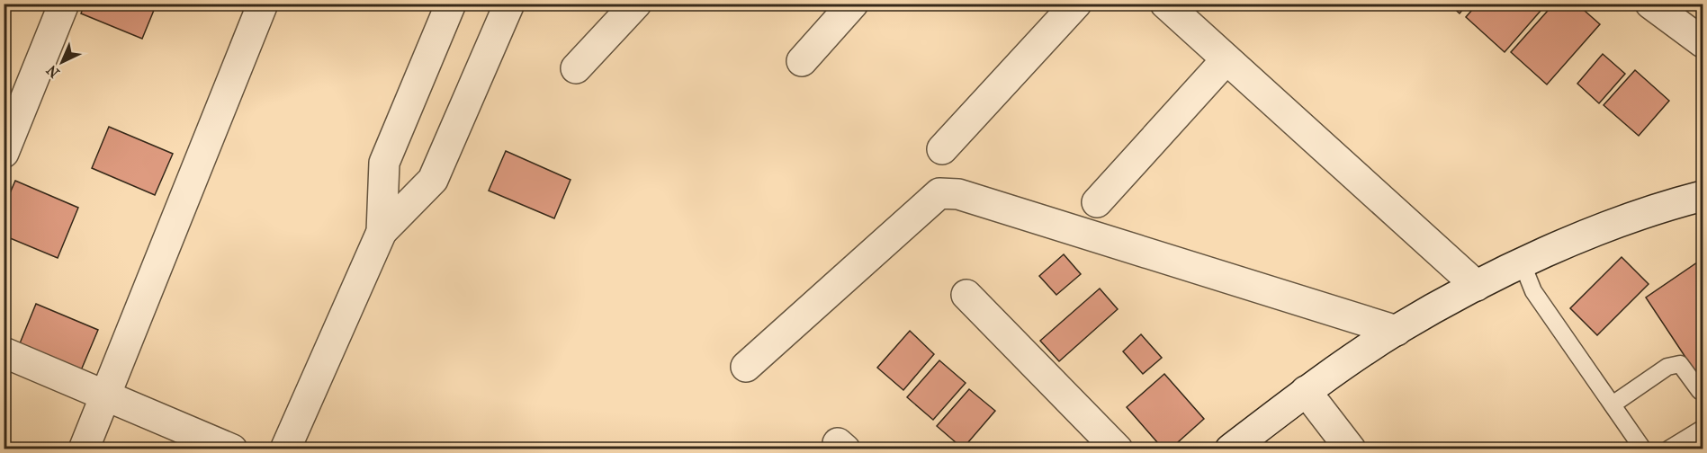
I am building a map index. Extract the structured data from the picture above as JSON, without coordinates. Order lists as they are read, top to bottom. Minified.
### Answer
{"north":"bottom left"}
